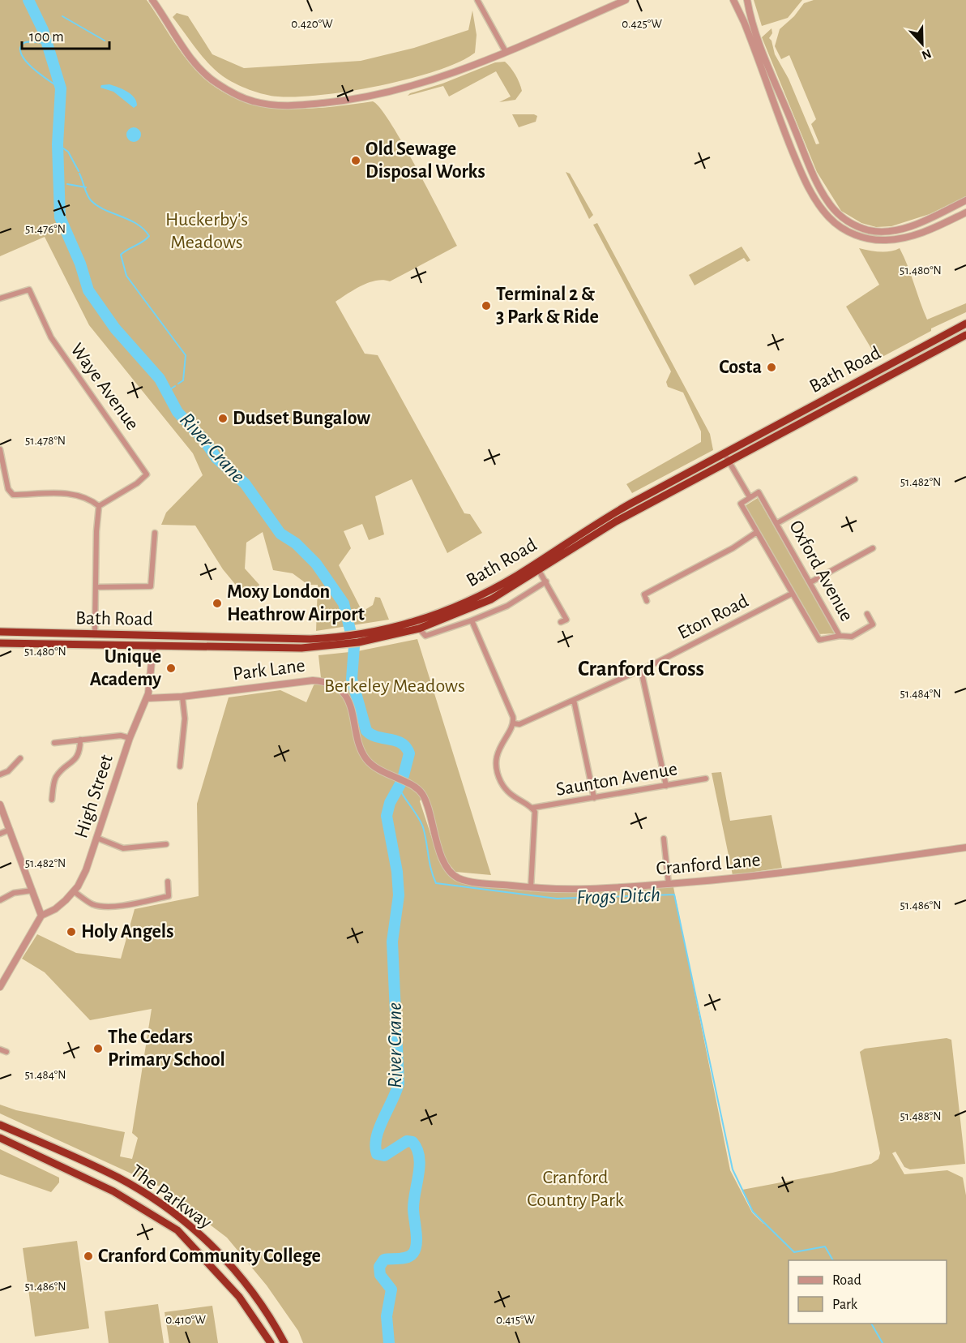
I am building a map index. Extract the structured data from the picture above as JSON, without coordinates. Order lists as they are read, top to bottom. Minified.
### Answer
{"streets":{"highway":["Bath Road","The Parkway"],"street":["Waye Avenue","Oxford Avenue","Eton Road","Park Lane","Saunton Avenue","High Street","Cranford Lane"]},"crossings":[["Bath Road","High Street"],["Oxford Avenue","Eton Road"],["Park Lane","High Street"],["Park Lane","Cranford Lane"]],"districts":["Cranford Cross"],"water":["River Crane","Frogs Ditch"],"parks":["Huckerby's Meadows","Berkeley Meadows","Cranford Country Park"],"places":["Old Sewage Disposal Works","Terminal 2 & 3 Park & Ride","Costa","Dudset Bungalow","Moxy London Heathrow Airport","Unique Academy","Holy Angels","The Cedars Primary School","Cranford Community College"],"legend":["Road","Park"],"scale_bar":"100 m","north":"bottom","coordinates":["0.420°W","0.425°W","51.476°N","51.480°N","51.478°N","51.482°N","51.484°N","51.486°N","51.488°N","0.410°W","0.415°W"]}
